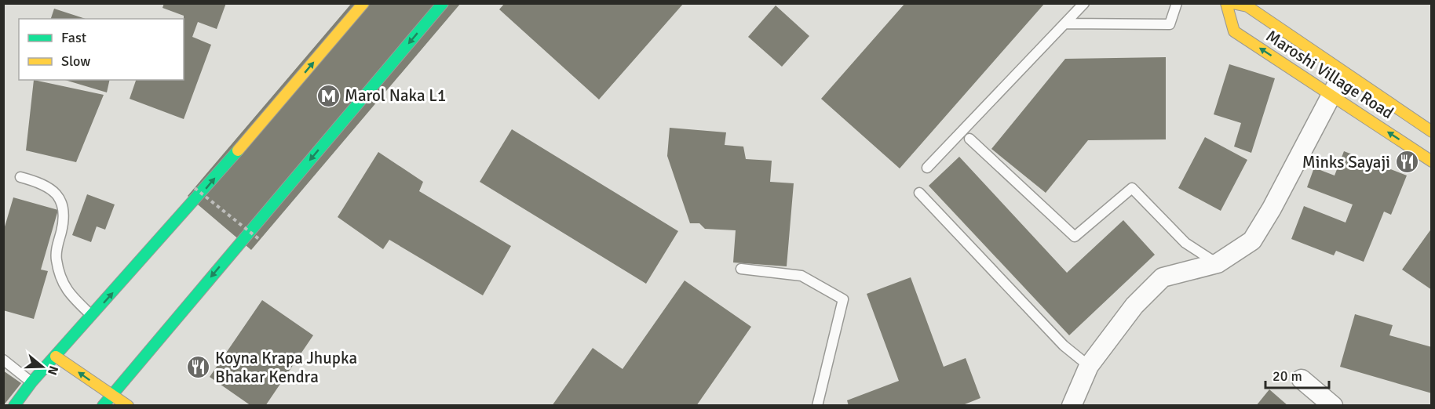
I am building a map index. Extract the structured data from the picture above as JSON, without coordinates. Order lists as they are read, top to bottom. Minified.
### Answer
{"streets":{"main road":["Maroshi Village Road"]},"places":{"metro station":["Marol Naka L1"],"restaurant":["Minks Sayaji","Koyna Krapa Jhupka Bhakar Kendra"]},"legend":["Fast","Slow"],"scale_bar":"20 m","north":"right"}
